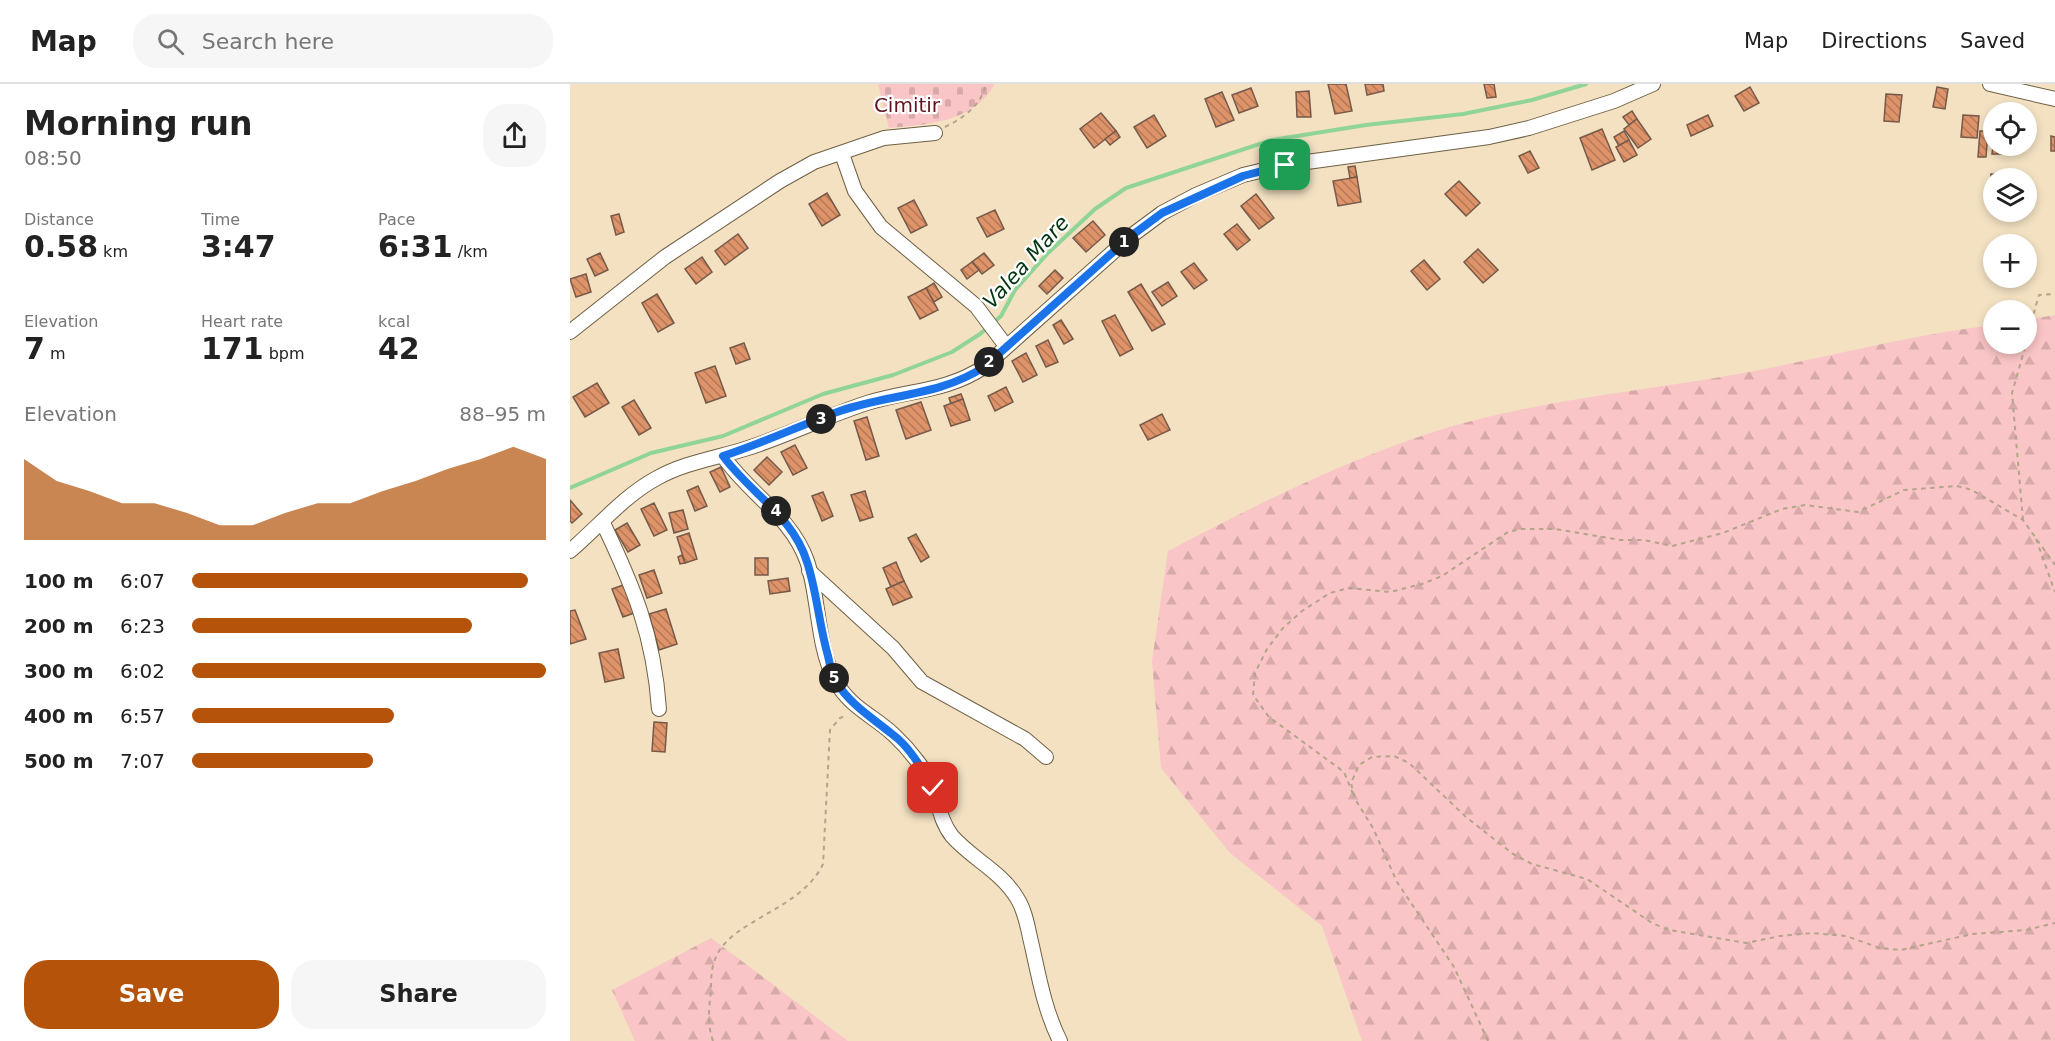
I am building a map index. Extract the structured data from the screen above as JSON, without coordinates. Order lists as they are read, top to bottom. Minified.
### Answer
{"water":["Valea Mare"],"parks":["Cimitir"],"page":{"header":"Map","search":"Search here","nav":["Map","Directions","Saved"],"heading":["Morning run","08:50"],"map_buttons":["+","−"],"stats":[["Distance","0.58 km"],["Time","3:47"],["Pace","6:31 /km"],["Elevation","7 m"],["Heart rate","171 bpm"],["kcal","42"]],"pins":["1","2","3","4","5"],"chart":["Elevation","88–95 m"],"list":[{"name":"100 m","note":"6:07"},{"name":"200 m","note":"6:23"},{"name":"300 m","note":"6:02"},{"name":"400 m","note":"6:57"},{"name":"500 m","note":"7:07"}],"buttons":["Save","Share"]}}
